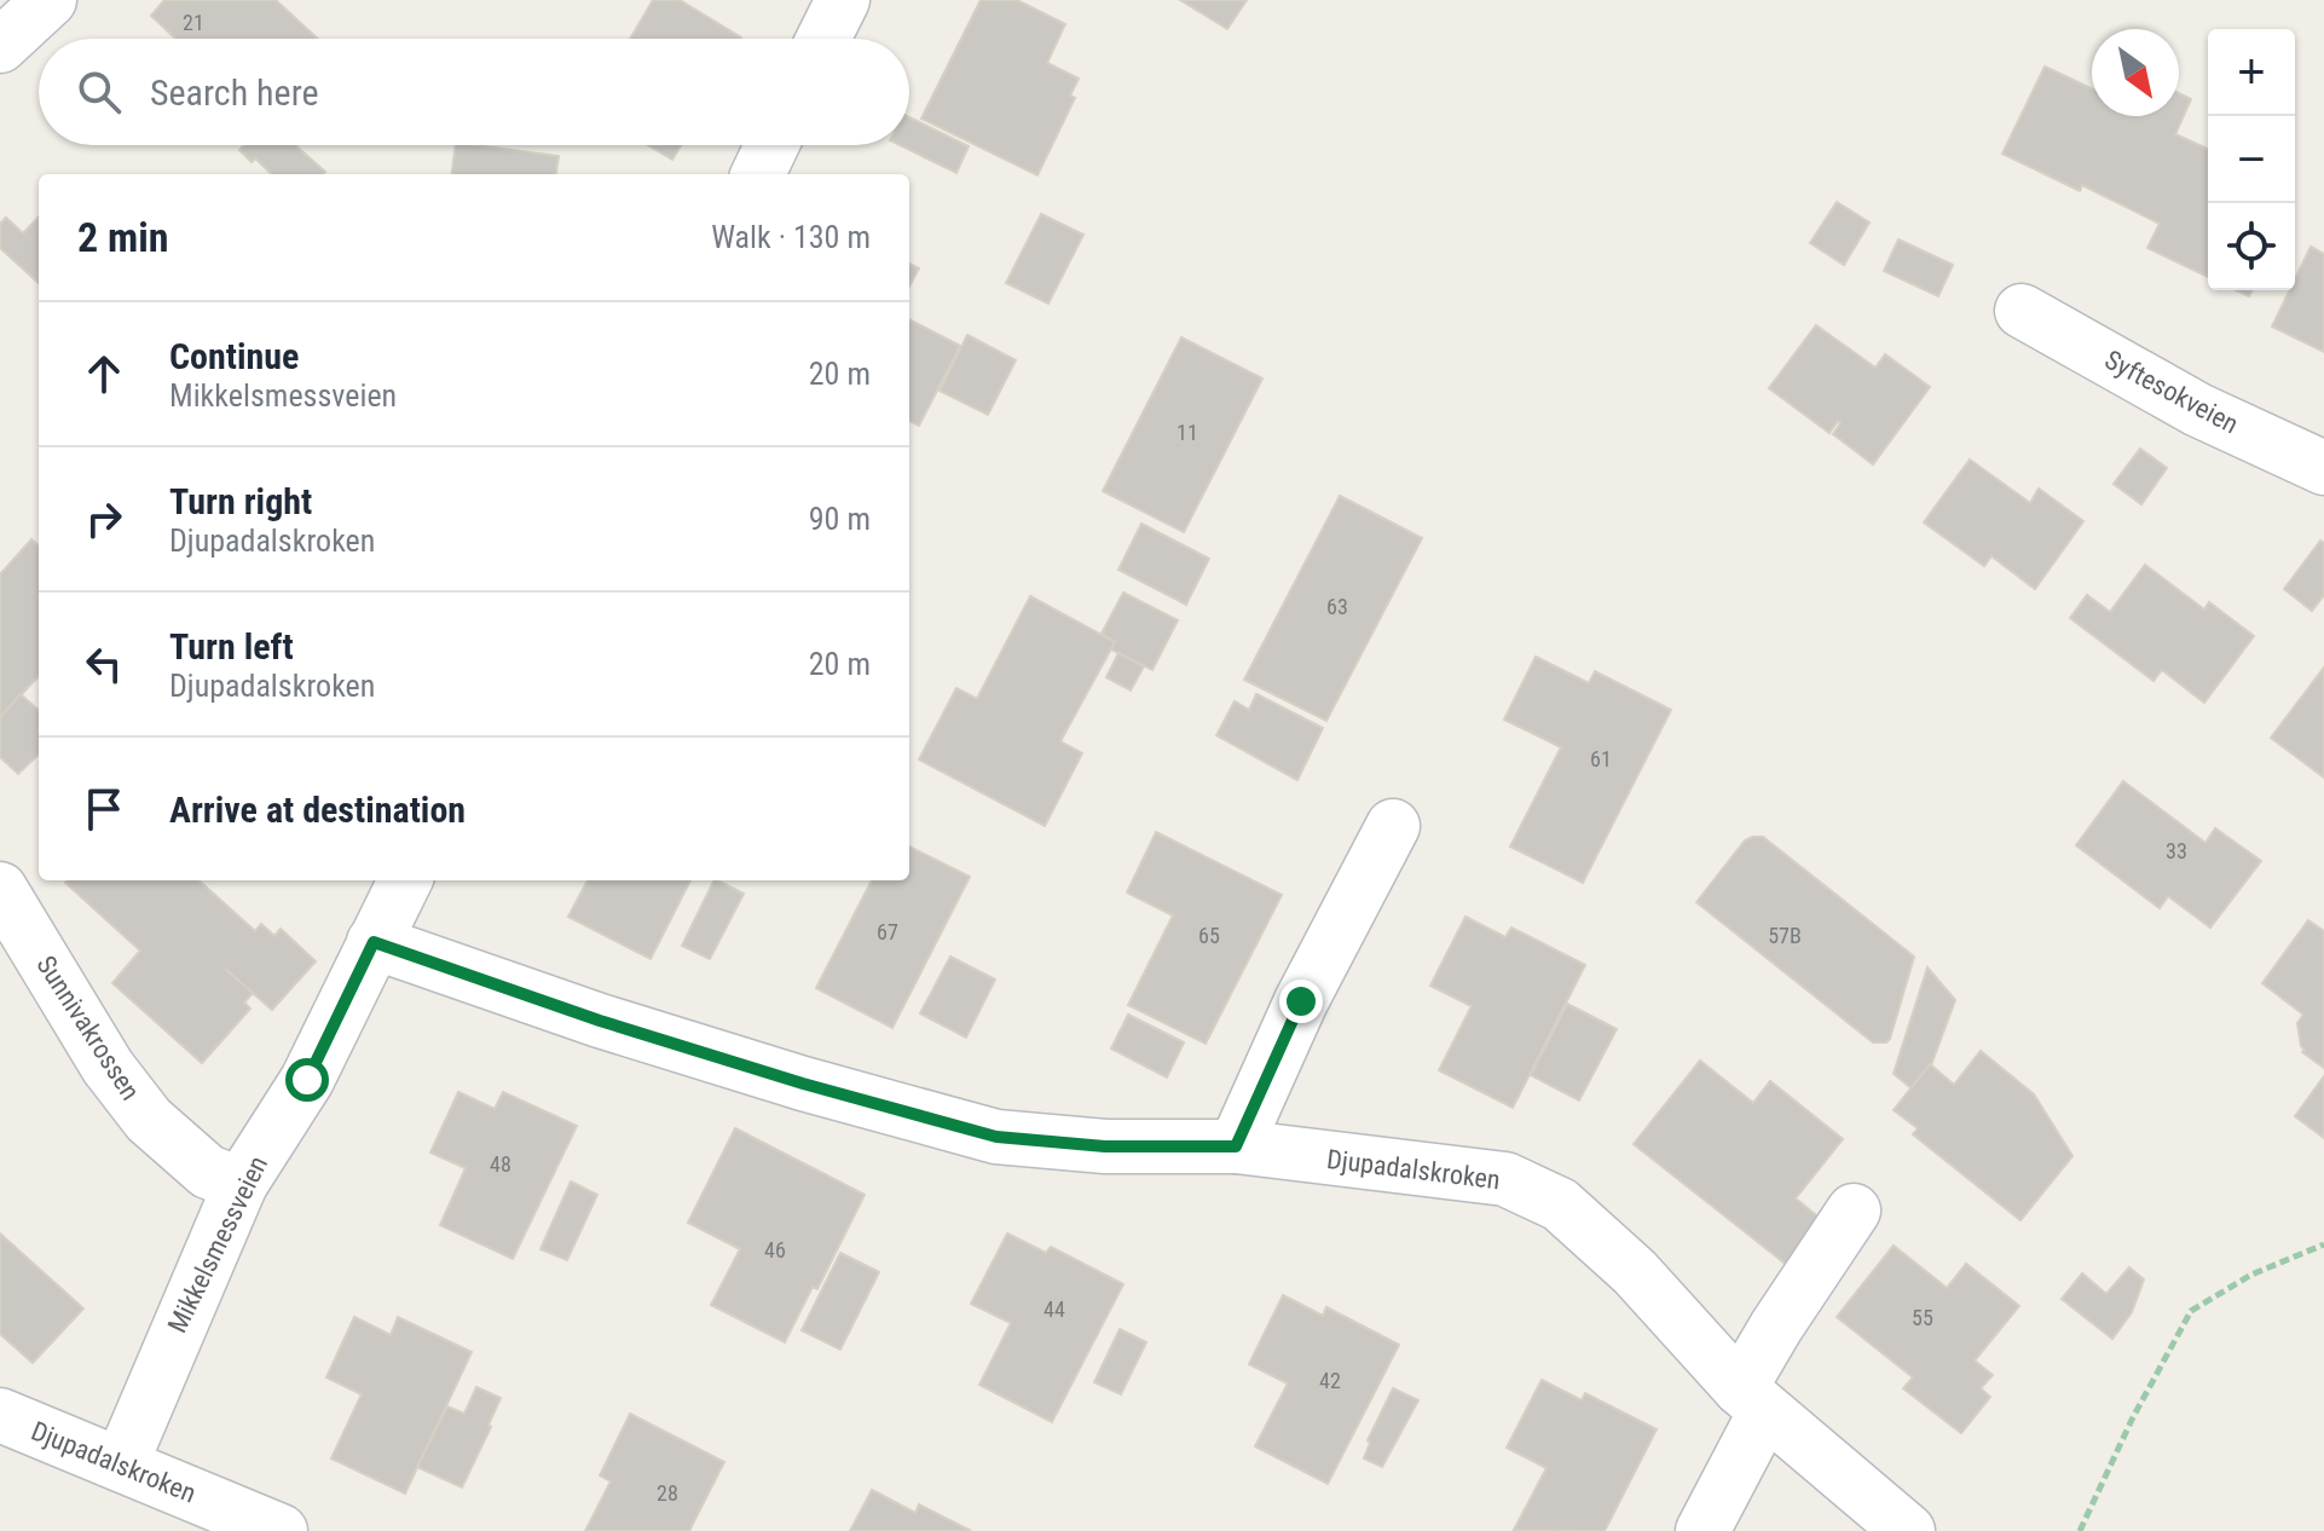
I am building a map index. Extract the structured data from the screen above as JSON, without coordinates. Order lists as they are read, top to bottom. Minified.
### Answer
{"streets":{"street":["Syftesokveien","Sunnivakrossen","Djupadalskroken","Mikkelsmessveien"]},"crossings":[["Sunnivakrossen","Mikkelsmessveien"],["Djupadalskroken","Mikkelsmessveien"]],"house_numbers":["21","11","63","61","33","67","65","57B","48","46","44","55","42","28"],"north":"bottom right","page":{"map_buttons":["+","−"],"search":"Search here","heading":["2 min","Walk · 130 m"],"list":[["Continue","Mikkelsmessveien","20 m"],["Turn right","Djupadalskroken","90 m"],["Turn left","Djupadalskroken","20 m"],"Arrive at destination"]}}
